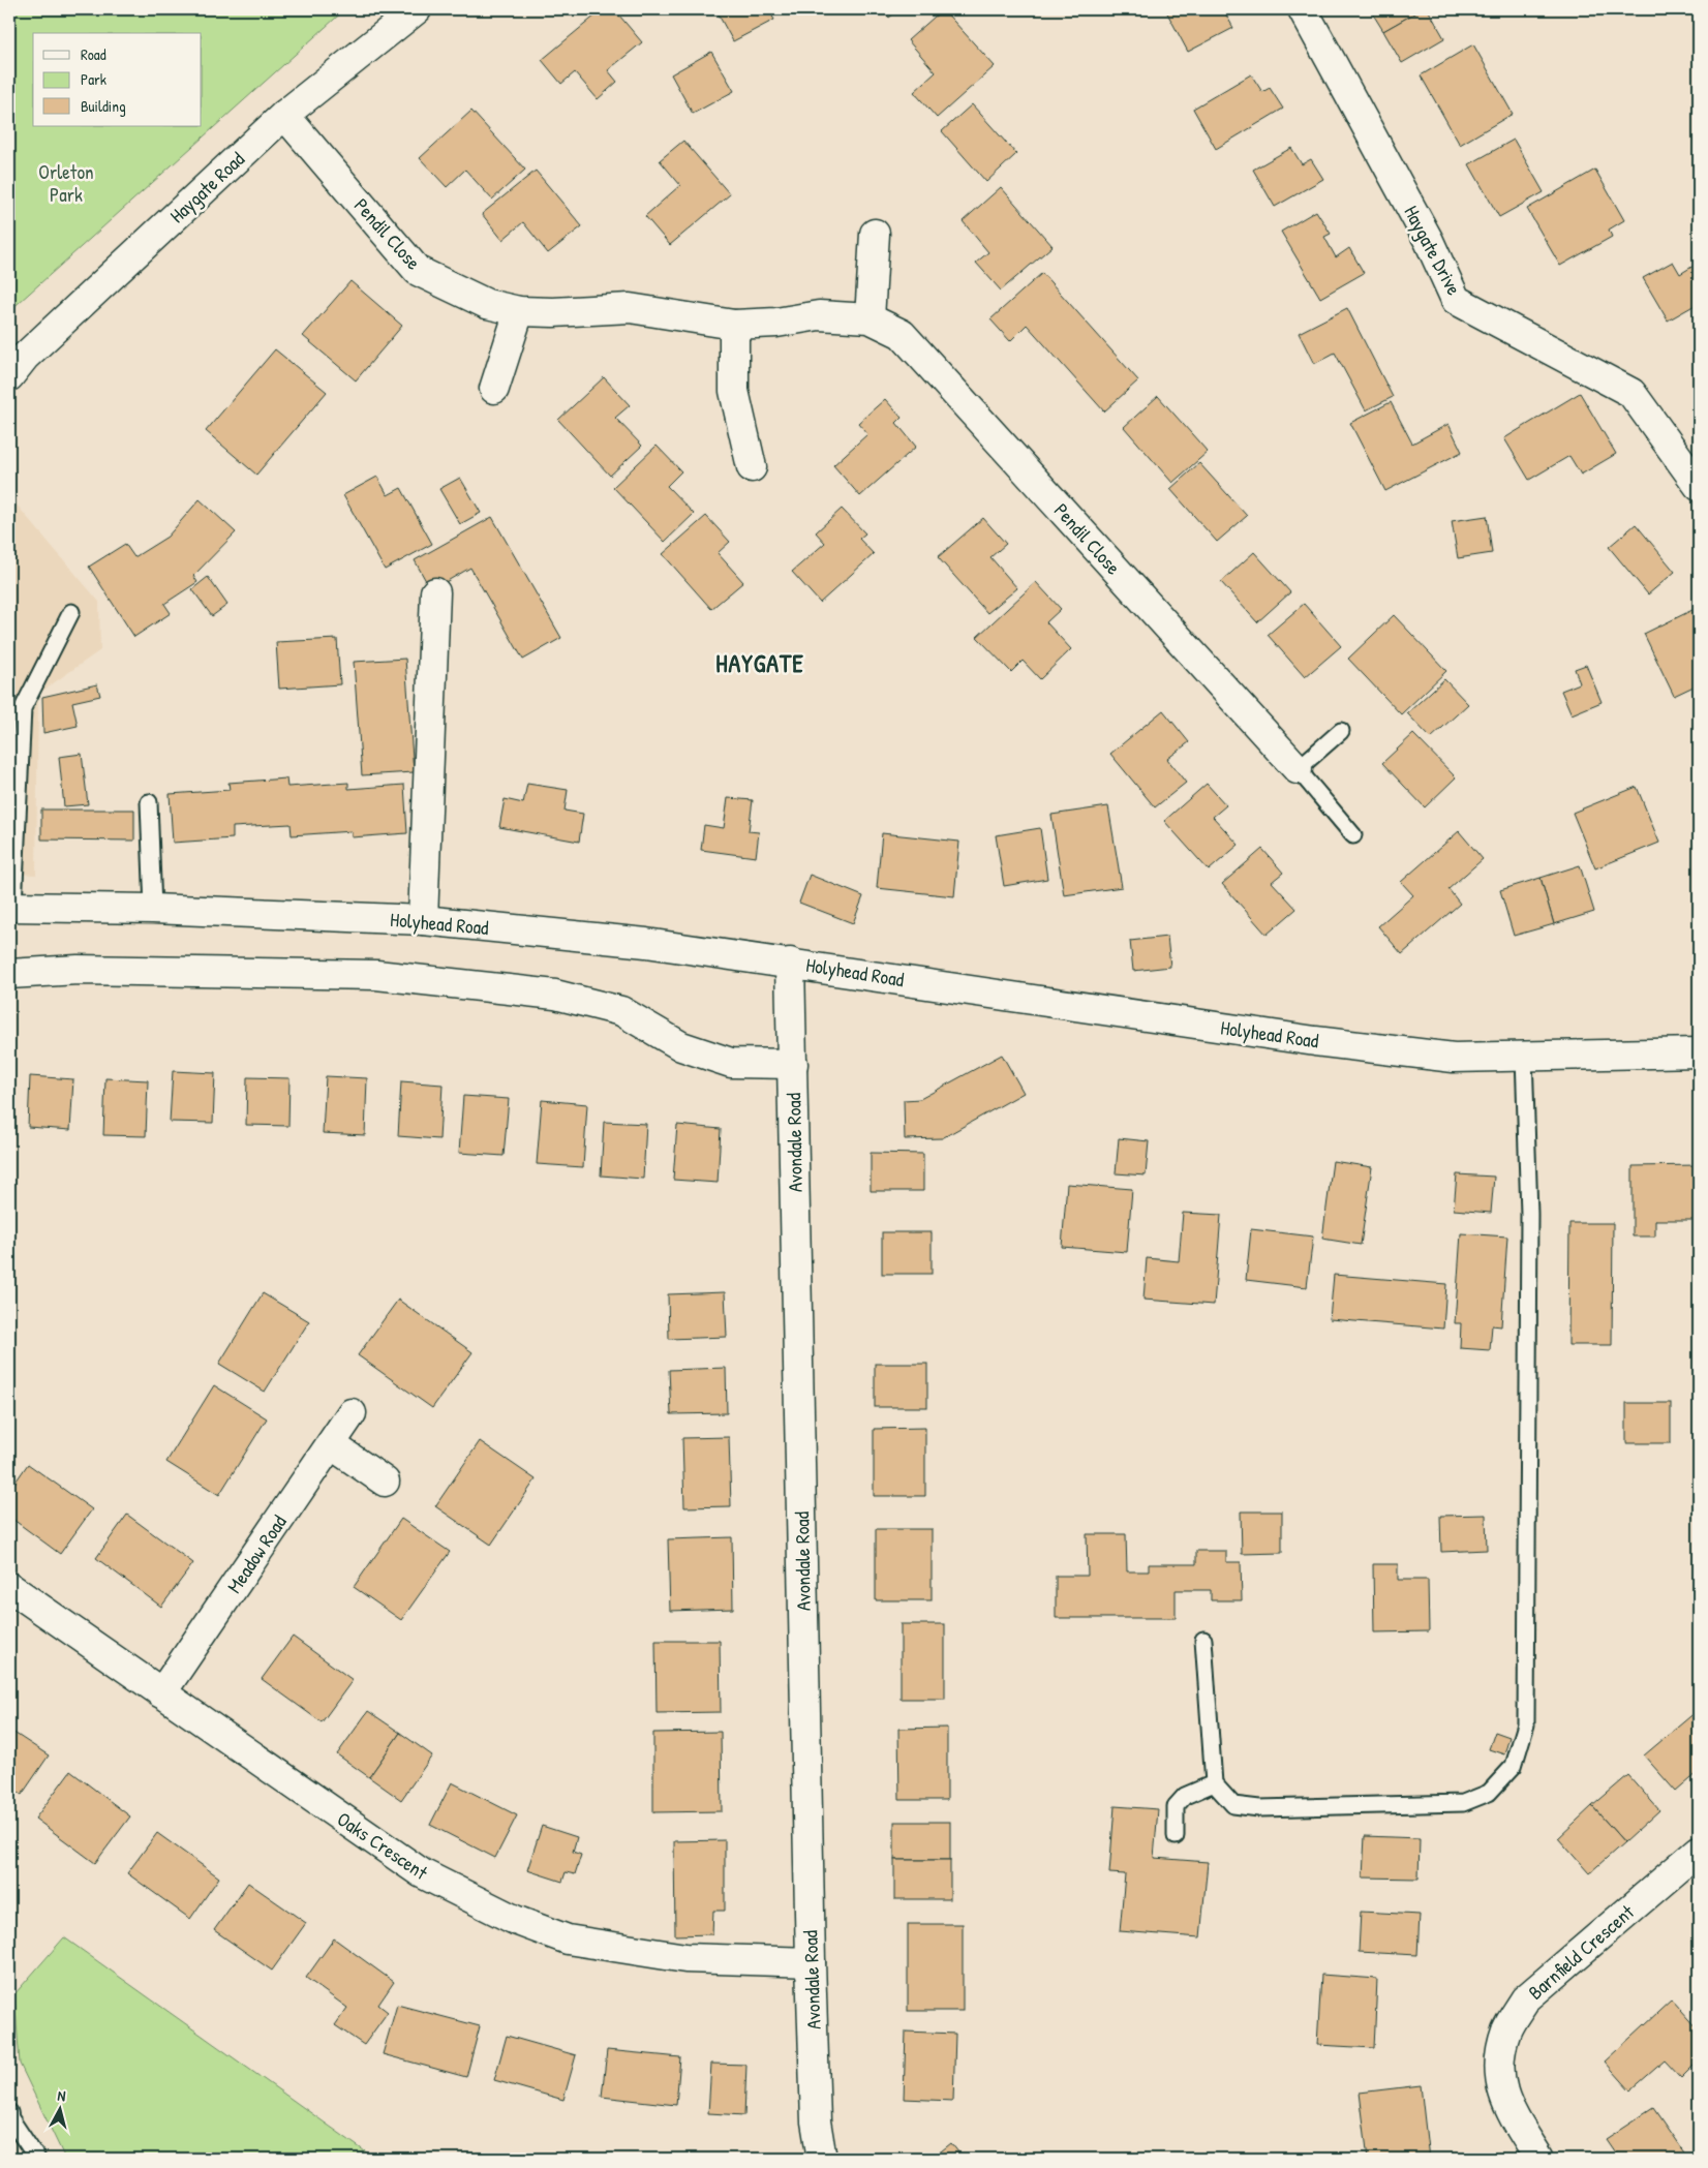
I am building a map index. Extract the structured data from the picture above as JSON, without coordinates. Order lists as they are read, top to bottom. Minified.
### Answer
{"streets":{"street":["Haygate Road","Pendil Close","Haygate Drive","Holyhead Road","Avondale Road","Meadow Road","Oaks Crescent","Barnfield Crescent"]},"crossings":[["Haygate Road","Pendil Close"],["Holyhead Road","Avondale Road"],["Avondale Road","Oaks Crescent"],["Meadow Road","Oaks Crescent"]],"districts":["HAYGATE"],"parks":["Orleton Park"],"legend":["Road","Park","Building"],"north":"top"}
